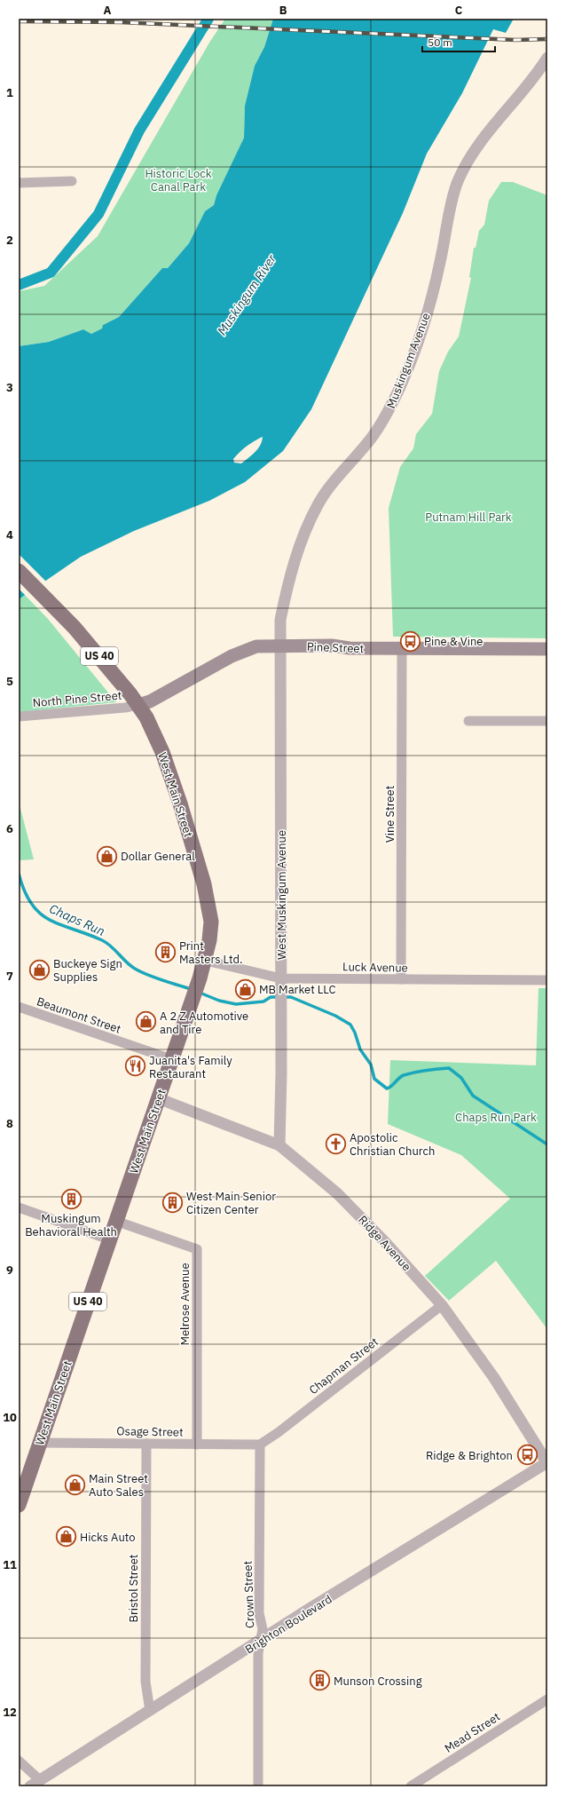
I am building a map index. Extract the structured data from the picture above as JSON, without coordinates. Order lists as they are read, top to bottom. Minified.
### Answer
{"streets":{"main road":["Pine Street","US 40","West Main Street"],"street":["Muskingum Avenue","North Pine Street","Vine Street","West Muskingum Avenue","Luck Avenue","Beaumont Street","Ridge Avenue","Melrose Avenue","Chapman Street","Osage Street","Bristol Street","Crown Street","Brighton Boulevard","Mead Street"]},"crossings":[["Muskingum Avenue","Pine Street"],["Muskingum Avenue","West Muskingum Avenue"],["Pine Street","North Pine Street"],["Pine Street","West Main Street"],["Pine Street","Vine Street"],["Pine Street","West Muskingum Avenue"],["North Pine Street","West Main Street"],["West Main Street","Luck Avenue"],["West Main Street","Beaumont Street"],["West Main Street","Ridge Avenue"],["West Main Street","Melrose Avenue"],["West Main Street","Osage Street"],["Vine Street","Luck Avenue"],["West Muskingum Avenue","Luck Avenue"],["West Muskingum Avenue","Ridge Avenue"],["Ridge Avenue","Chapman Street"],["Ridge Avenue","Brighton Boulevard"],["Melrose Avenue","Osage Street"],["Chapman Street","Osage Street"],["Chapman Street","Crown Street"],["Osage Street","Bristol Street"],["Osage Street","Crown Street"],["Bristol Street","Brighton Boulevard"],["Crown Street","Brighton Boulevard"]],"water":["Muskingum River","Chaps Run"],"parks":["Historic Lock Canal Park","Putnam Hill Park","Chaps Run Park"],"places":{"bus stop":["Pine & Vine","Ridge & Brighton"],"shop":["Dollar General","Buckeye Sign Supplies","MB Market LLC","A 2 Z Automotive and Tire","Main Street Auto Sales","Hicks Auto"],"building":["Print Masters Ltd.","Muskingum Behavioral Health","West Main Senior Citizen Center","Munson Crossing"],"restaurant":["Juanita's Family Restaurant"],"church":["Apostolic Christian Church"]},"scale_bar":"50 m","grid":{"columns":["A","B","C"],"rows":["1","2","3","4","5","6","7","8","9","10","11","12"]}}
